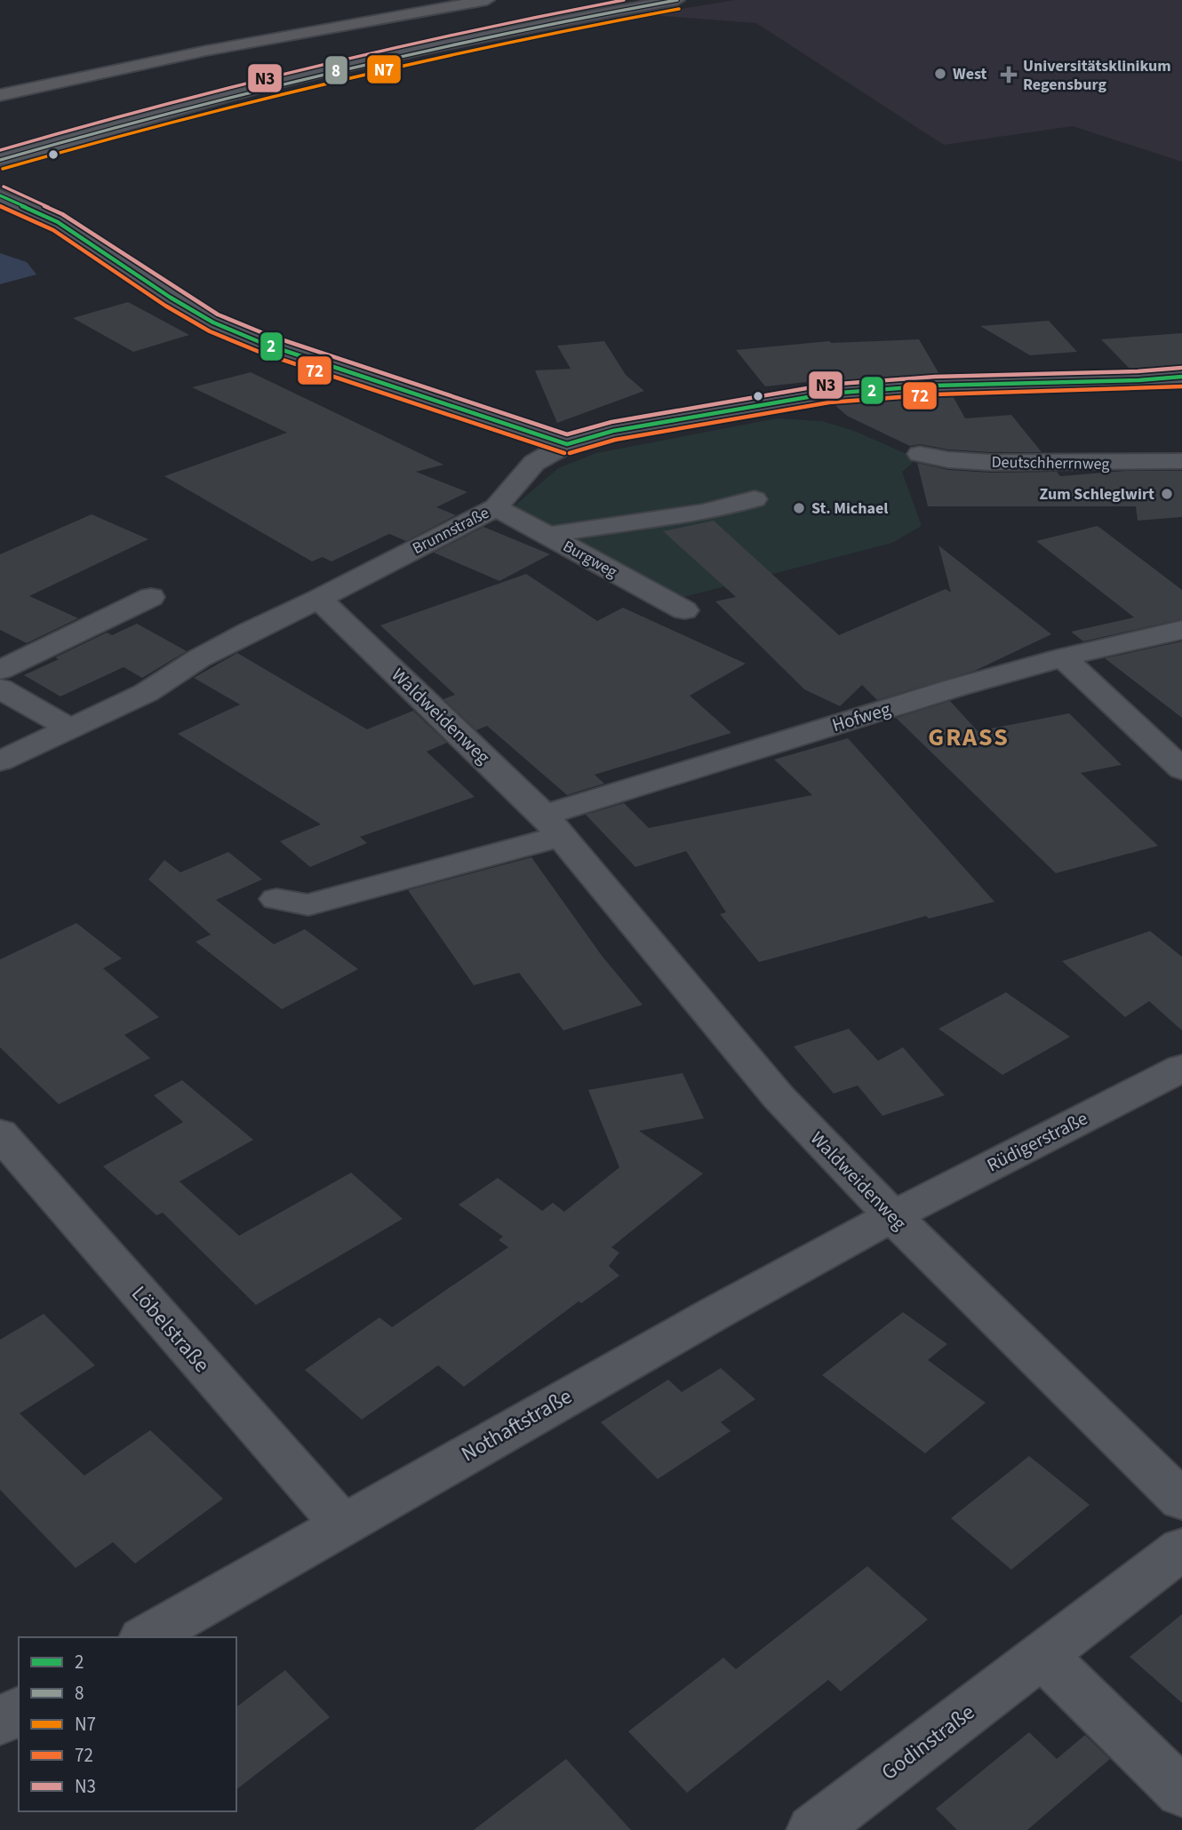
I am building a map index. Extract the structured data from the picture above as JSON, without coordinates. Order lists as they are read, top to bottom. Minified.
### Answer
{"streets":{"street":["Deutschherrnweg","Brunnstraße","Burgweg","Waldweidenweg","Hofweg","Rüdigerstraße","Löbelstraße","Nothaftstraße","Godinstraße"]},"crossings":[["Brunnstraße","Burgweg"],["Brunnstraße","Waldweidenweg"],["Waldweidenweg","Hofweg"],["Waldweidenweg","Rüdigerstraße"],["Waldweidenweg","Nothaftstraße"],["Rüdigerstraße","Nothaftstraße"],["Löbelstraße","Nothaftstraße"]],"districts":["GRASS"],"places":{"other":["West","Zum Schleglwirt","St. Michael"],"health":["Universitätsklinikum Regensburg"]},"lines":["transit line 8","transit line N3","transit line N7","transit line 2","transit line 72"],"legend":["2","8","N7","72","N3"]}
